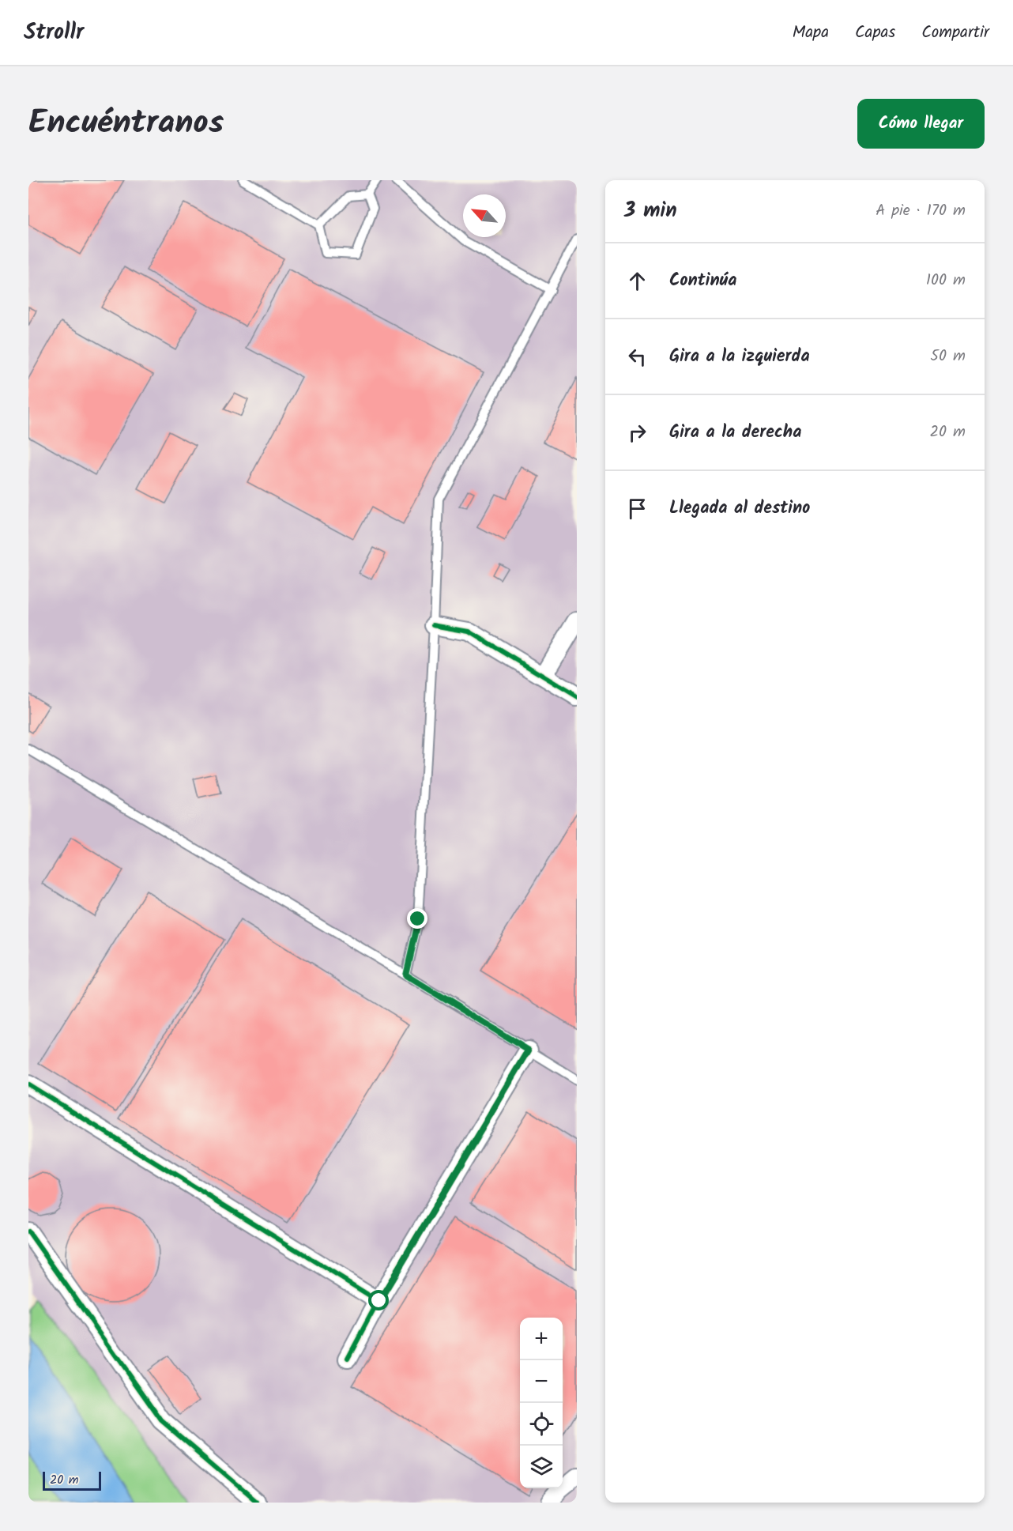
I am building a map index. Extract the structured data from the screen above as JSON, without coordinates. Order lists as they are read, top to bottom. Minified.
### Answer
{"scale_bar":"20 m","north":"top left","page":{"header":"Strollr","nav":["Mapa","Capas","Compartir"],"title":"Encuéntranos","buttons":"Cómo llegar","heading":["3 min","A pie · 170 m"],"list":[["Continúa","100 m"],["Gira a la izquierda","50 m"],["Gira a la derecha","20 m"],"Llegada al destino"],"map_buttons":["+","−"],"scale":"20 m"}}
